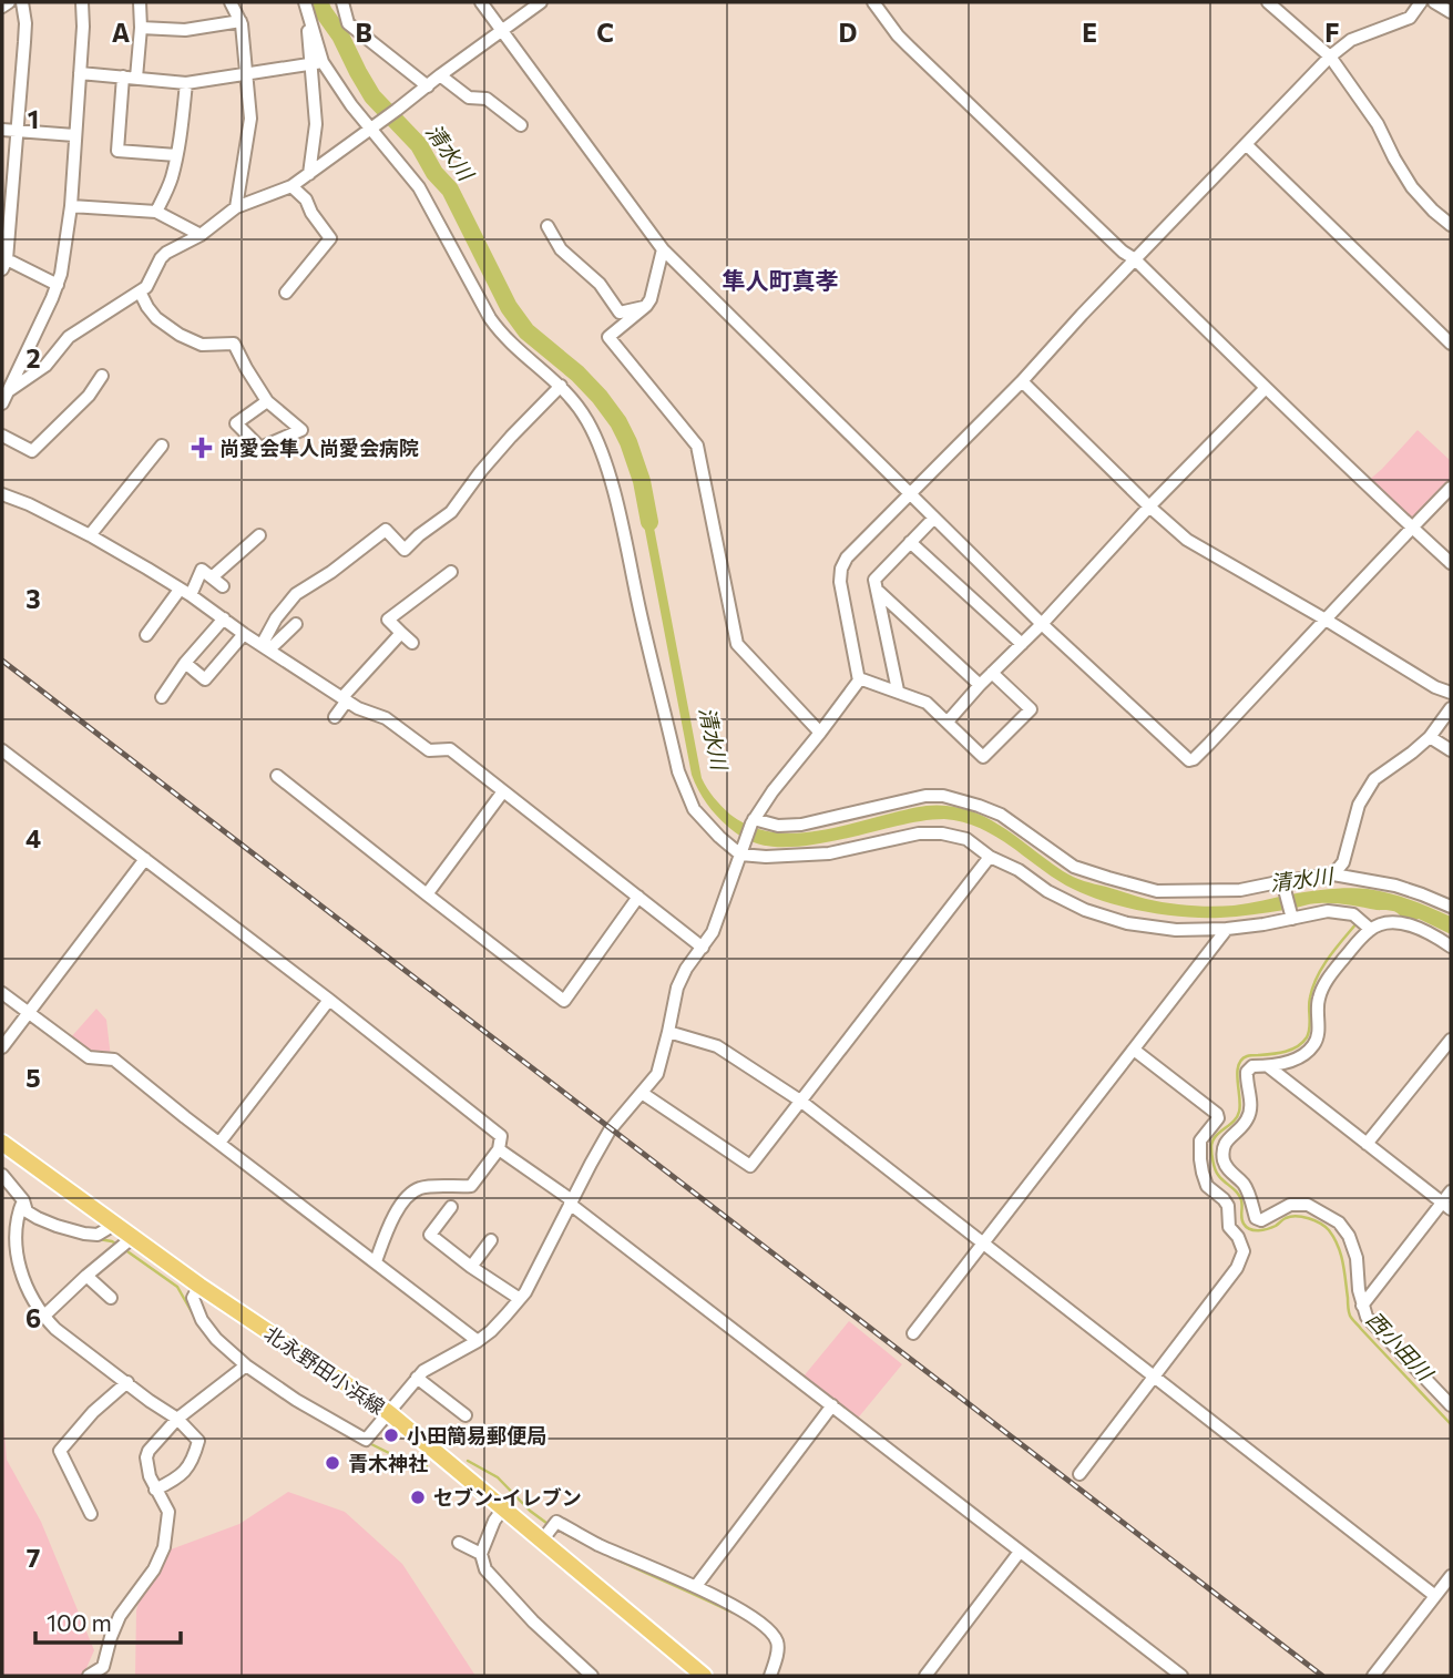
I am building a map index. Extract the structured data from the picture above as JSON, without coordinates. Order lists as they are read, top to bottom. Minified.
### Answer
{"streets":{"main road":["北永野田小浜線"]},"districts":["隼人町真孝"],"water":["清水川","西小田川"],"places":{"health":["尚愛会隼人尚愛会病院"],"other":["小田簡易郵便局","青木神社","セブン-イレブン"]},"scale_bar":"100 m","grid":{"columns":["A","B","C","D","E","F"],"rows":["1","2","3","4","5","6","7"]}}
